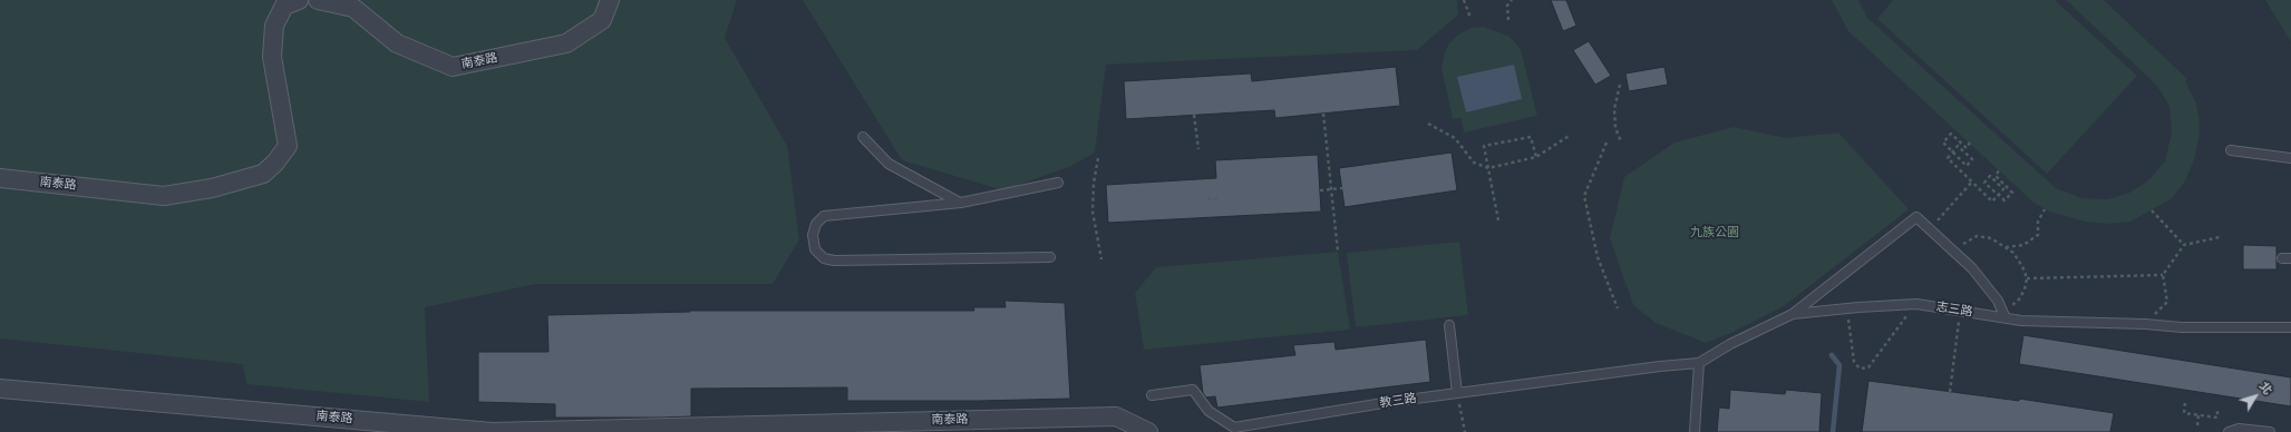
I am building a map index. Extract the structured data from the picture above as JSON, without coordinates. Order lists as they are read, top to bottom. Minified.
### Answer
{"streets":{"street":["南泰路"],"lane":["志三路","教三路"]},"crossings":[["志三路","教三路"]],"parks":["九族公園"],"north":"top right"}
